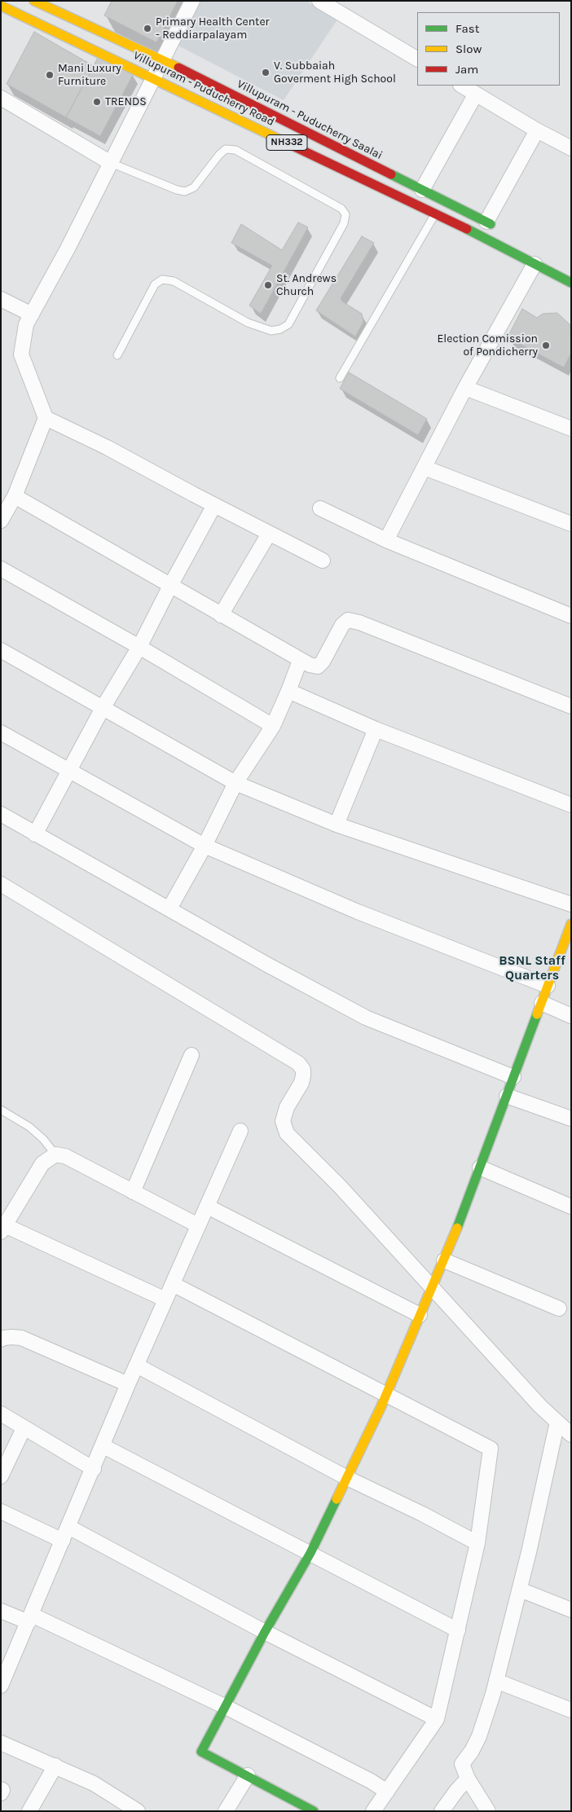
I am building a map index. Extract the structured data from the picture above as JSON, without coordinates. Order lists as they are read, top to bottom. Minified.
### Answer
{"streets":{"main road":["Villupuram - Puducherry Road","Villupuram - Puducherry Saalai","NH332"]},"districts":["BSNL Staff Quarters"],"places":["Primary Health Center - Reddiarpalayam","V. Subbaiah Goverment High School","Mani Luxury Furniture","TRENDS","St. Andrews Church","Election Comission of Pondicherry"],"legend":["Fast","Slow","Jam"]}
